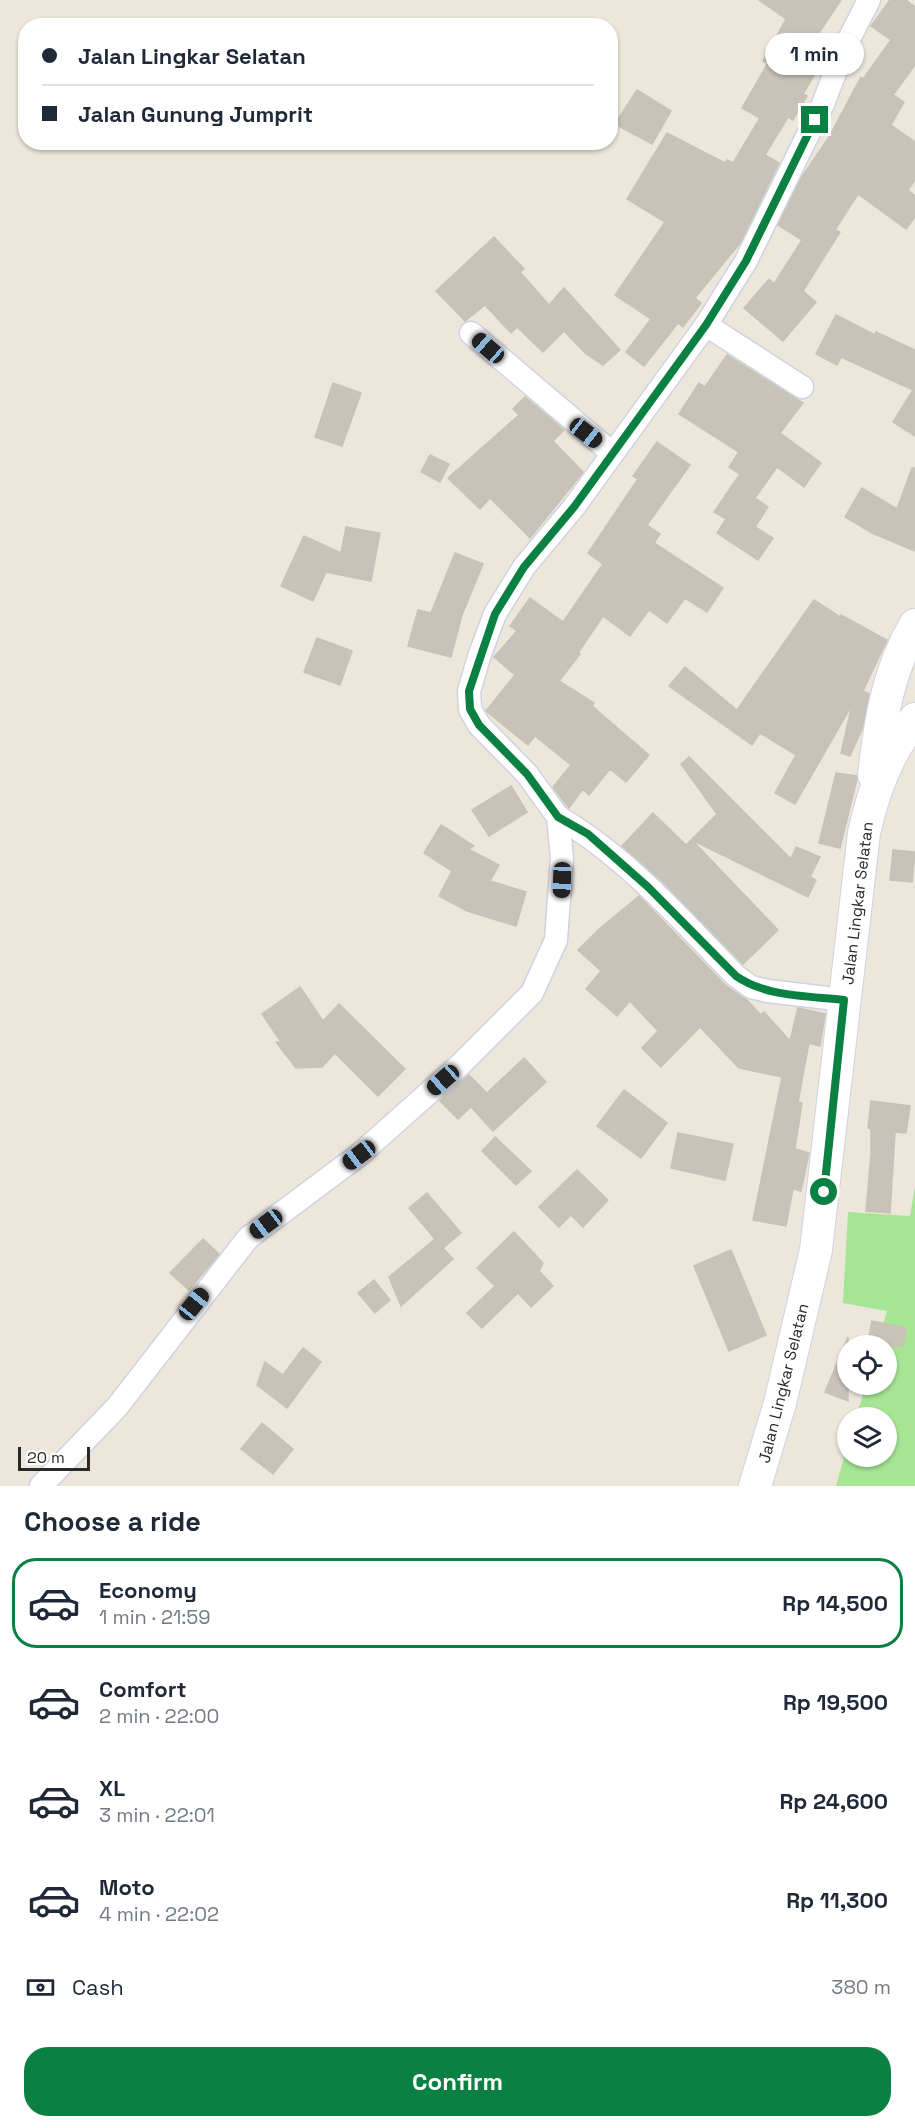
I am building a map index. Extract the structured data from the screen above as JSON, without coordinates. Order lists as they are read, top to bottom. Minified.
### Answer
{"streets":{"street":["Jalan Lingkar Selatan"]},"scale_bar":"20 m","page":{"banner":["Jalan Lingkar Selatan","Jalan Gunung Jumprit"],"bubble":"1 min","scale":"20 m","heading":"Choose a ride","list":[{"name":"Economy","note":"1 min · 21:59","value":"Rp 14,500"},{"name":"Comfort","note":"2 min · 22:00","value":"Rp 19,500"},{"name":"XL","note":"3 min · 22:01","value":"Rp 24,600"},{"name":"Moto","note":"4 min · 22:02","value":"Rp 11,300"}],"pay":["Cash","380 m"],"buttons":"Confirm"}}
